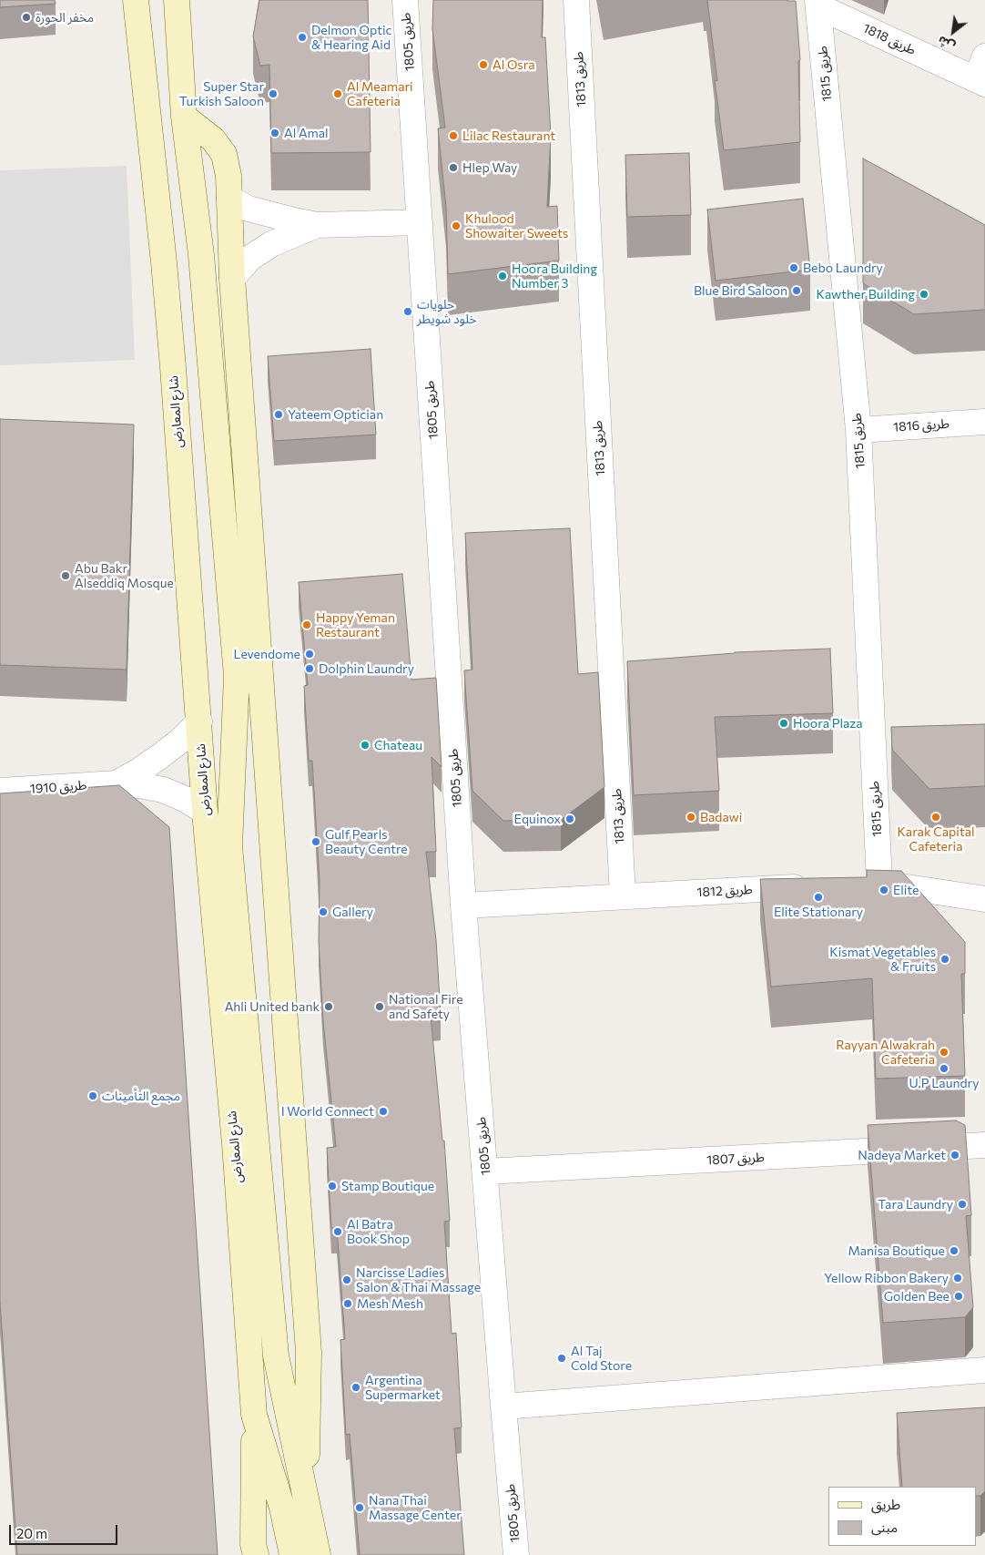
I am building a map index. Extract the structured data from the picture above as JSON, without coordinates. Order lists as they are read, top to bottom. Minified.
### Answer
{"streets":{"main road":["شارع المعارض"],"street":["طريق 1818","طريق 1805","طريق 1815","طريق 1813","طريق 1816","طريق 1910","طريق 1812","طريق 1807"]},"crossings":[["طريق 1818","طريق 1815"],["طريق 1805","طريق 1812"],["طريق 1805","طريق 1807"],["طريق 1815","طريق 1816"],["طريق 1813","طريق 1812"],["شارع المعارض","طريق 1910"]],"places":["مخفر الحورة","Delmon Optic & Hearing Aid","Al Osra","Super Star Turkish Saloon","Al Meamari Cafeteria","Al Amal","Lilac Restaurant","Hlep Way","Khulood Showaiter Sweets","Bebo Laundry","Hoora Building Number 3","Blue Bird Saloon","Kawther Building","حلويات خلود شويطر","Yateem Optician","Abu Bakr Alseddiq Mosque","Happy Yeman Restaurant","Levendome","Dolphin Laundry","Hoora Plaza","Chateau","Badawi","Karak Capital Cafeteria","Equinox","Gulf Pearls Beauty Centre","Elite","Elite Stationary","Gallery","Kismat Vegetables & Fruits","Ahli United bank","National Fire and Safety","Rayyan Alwakrah Cafeteria","U.P Laundry","مجمع التأمينات","I World Connect","Nadeya Market","Stamp Boutique","Tara Laundry","Al Batra Book Shop","Manisa Boutique","Yellow Ribbon Bakery","Narcisse Ladies Salon & Thai Massage","Golden Bee","Mesh Mesh","Al Taj Cold Store","Argentina Supermarket","Nana Thai Massage Center"],"legend":["طريق","مبنى"],"scale_bar":"20 m","north":"bottom left"}
